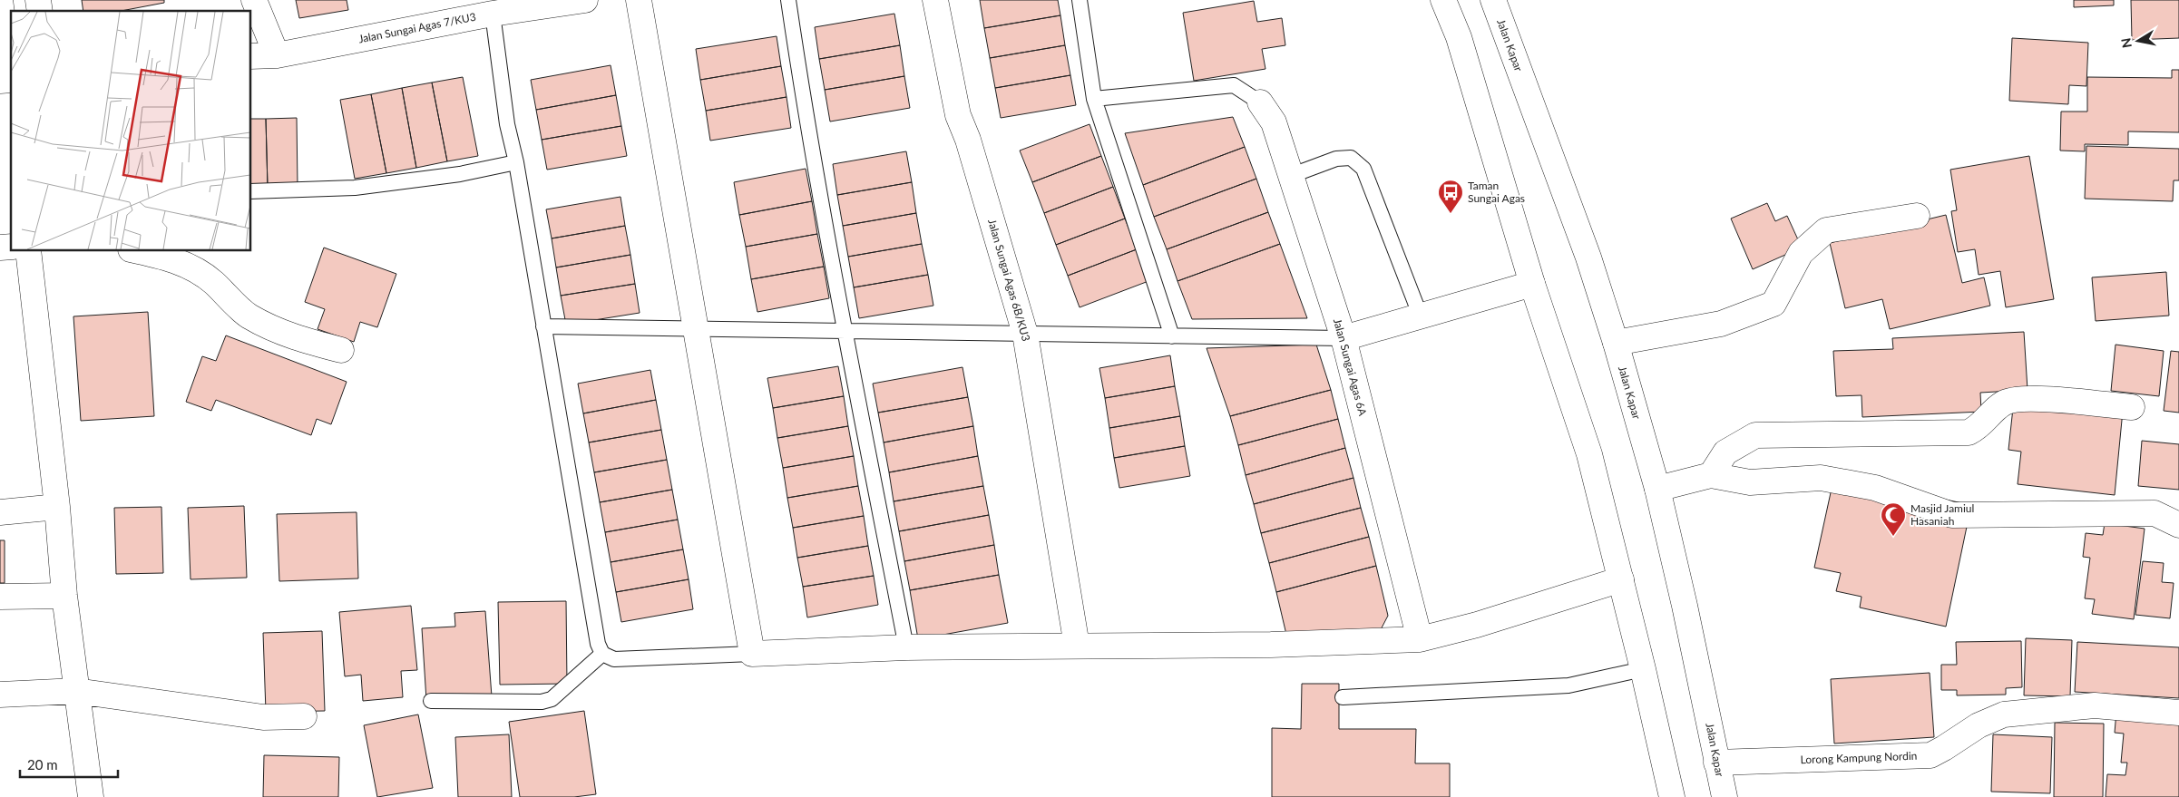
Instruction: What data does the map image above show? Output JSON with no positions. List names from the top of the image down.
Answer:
{
  "streets": {
    "main road": [
      "Jalan Sungai Agas 7/KU3",
      "Jalan Kapar",
      "Jalan Sungai Agas 6B/KU3",
      "Jalan Sungai Agas 6A",
      "Lorong Kampung Nordin"
    ]
  },
  "crossings": [
    ["Jalan Kapar", "Lorong Kampung Nordin"]
  ],
  "places": {
    "bus stop": ["Taman Sungai Agas"],
    "mosque": ["Masjid Jamiul Hasaniah"]
  },
  "scale_bar": "20 m",
  "north": "left"
}
